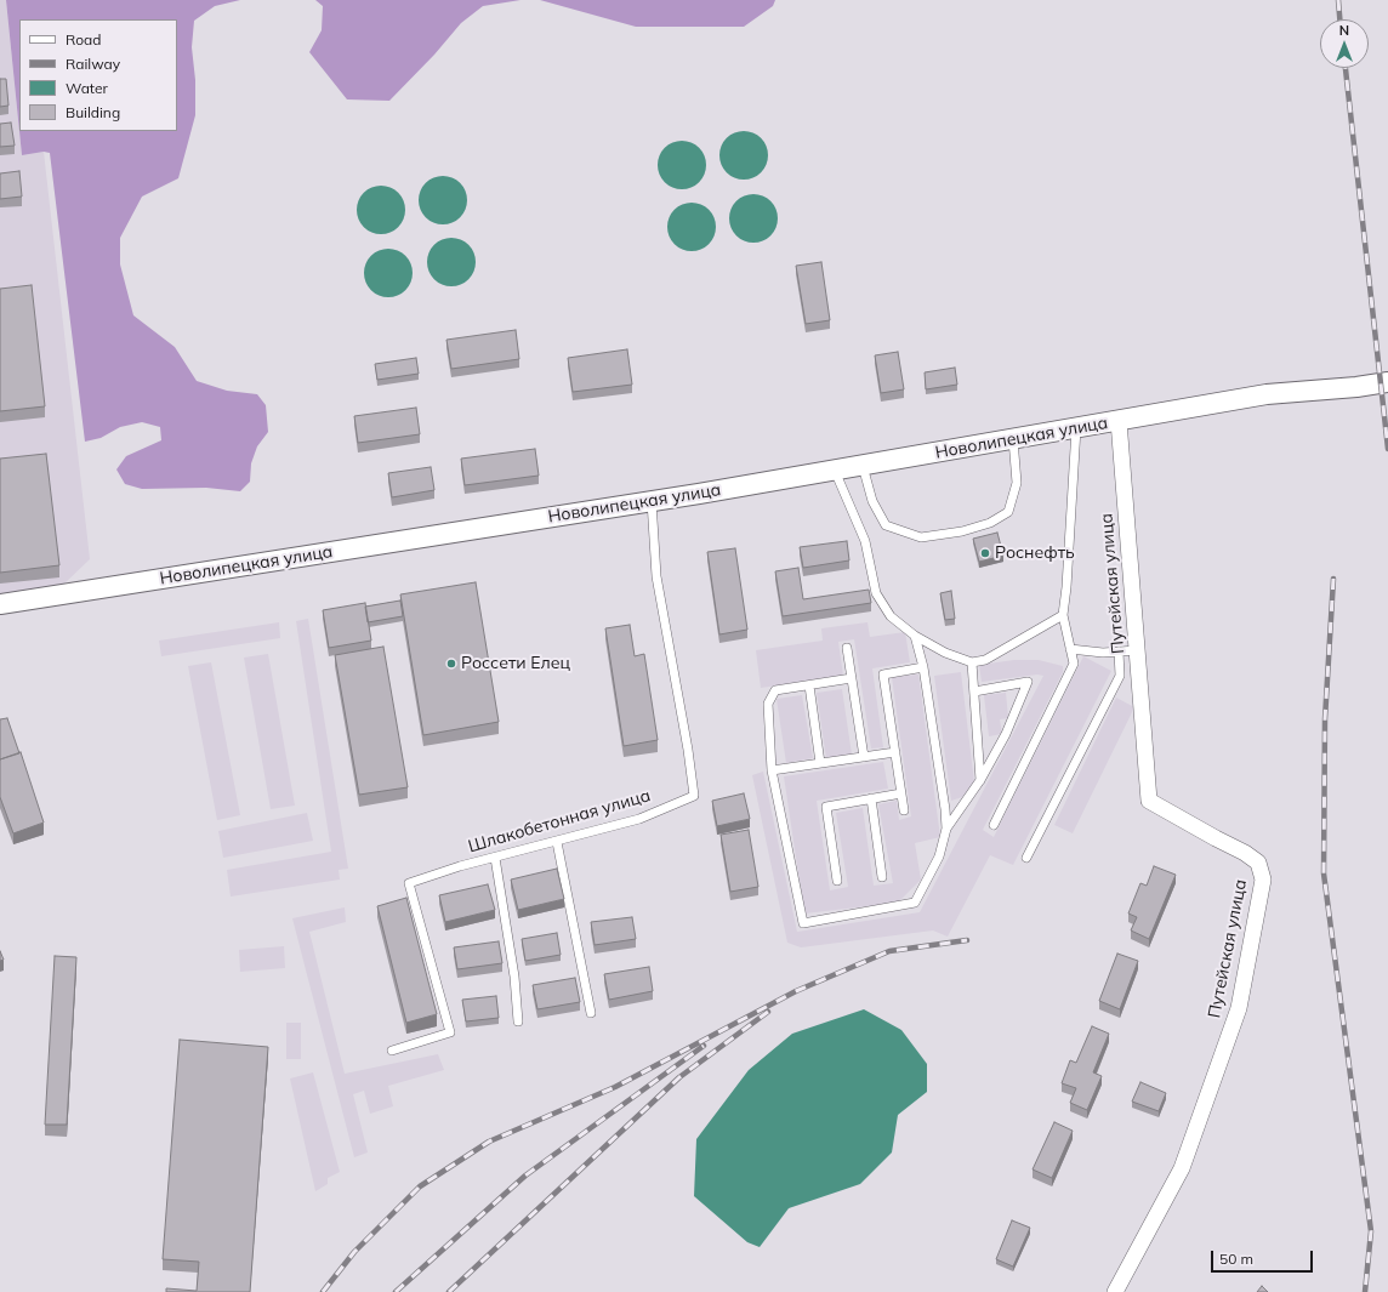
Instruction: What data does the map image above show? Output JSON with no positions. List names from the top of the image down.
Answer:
{
  "streets": {
    "street": ["Новолипецкая улица", "Путейская улица"],
    "lane": ["Шлакобетонная улица"]
  },
  "crossings": [
    ["Новолипецкая улица", "Путейская улица"],
    ["Новолипецкая улица", "Шлакобетонная улица"]
  ],
  "places": ["Роснефть", "Россети Елец"],
  "legend": [
    "Road",
    "Railway",
    "Water",
    "Building"
  ],
  "scale_bar": "50 m",
  "north": "top"
}
